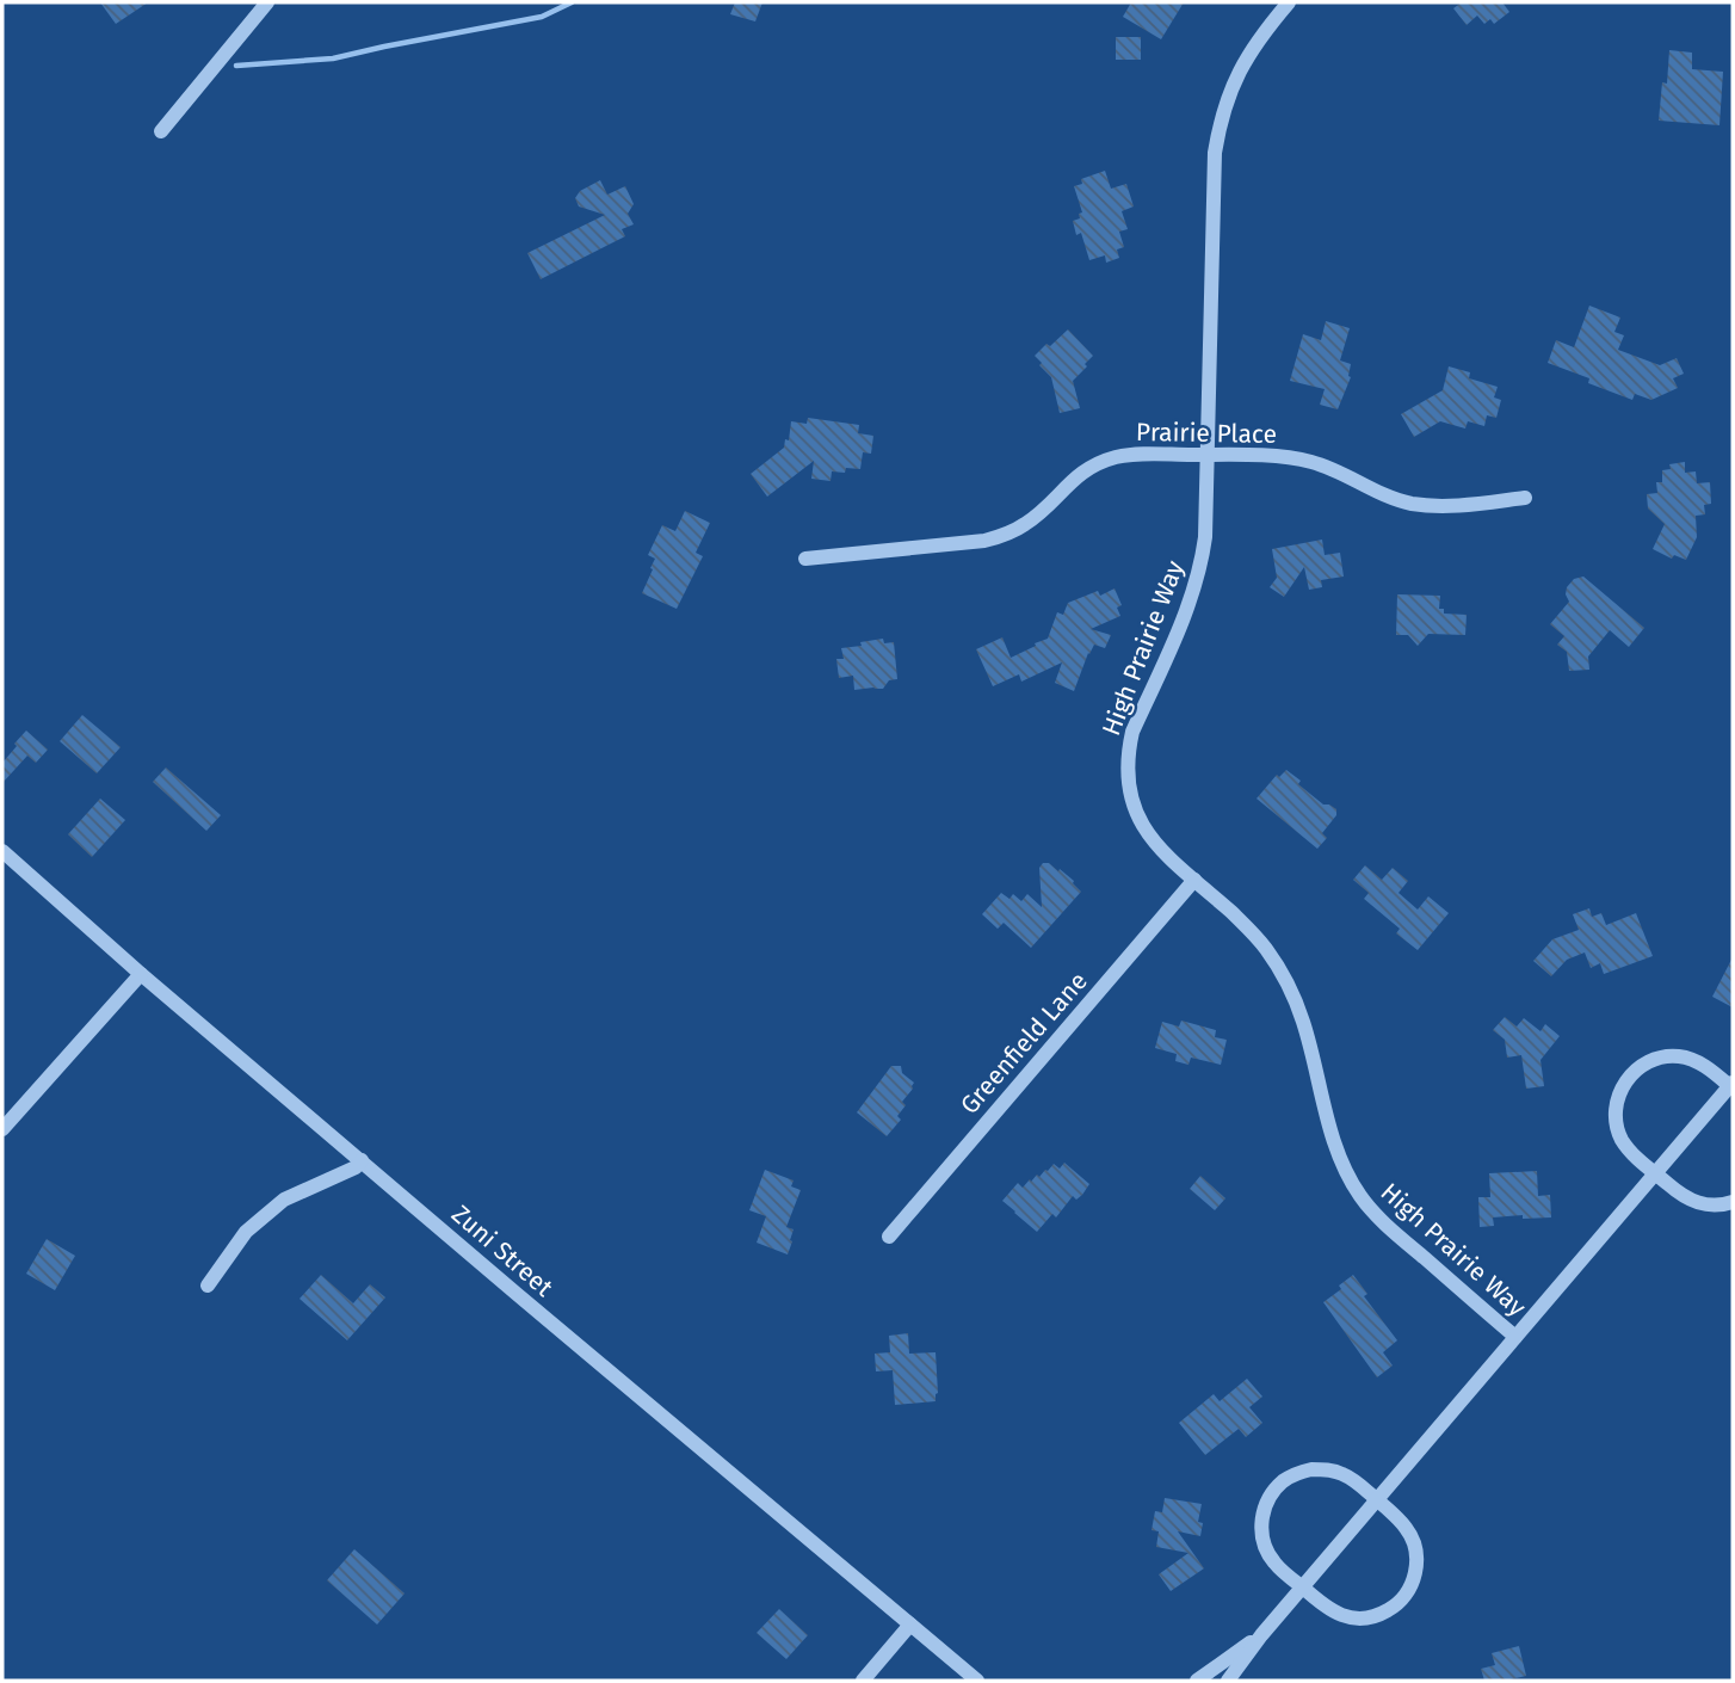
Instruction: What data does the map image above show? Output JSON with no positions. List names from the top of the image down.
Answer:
{
  "streets": {
    "street": [
      "Prairie Place",
      "High Prairie Way",
      "Greenfield Lane",
      "Zuni Street"
    ]
  },
  "crossings": [
    ["Prairie Place", "High Prairie Way"],
    ["High Prairie Way", "Greenfield Lane"]
  ]
}
